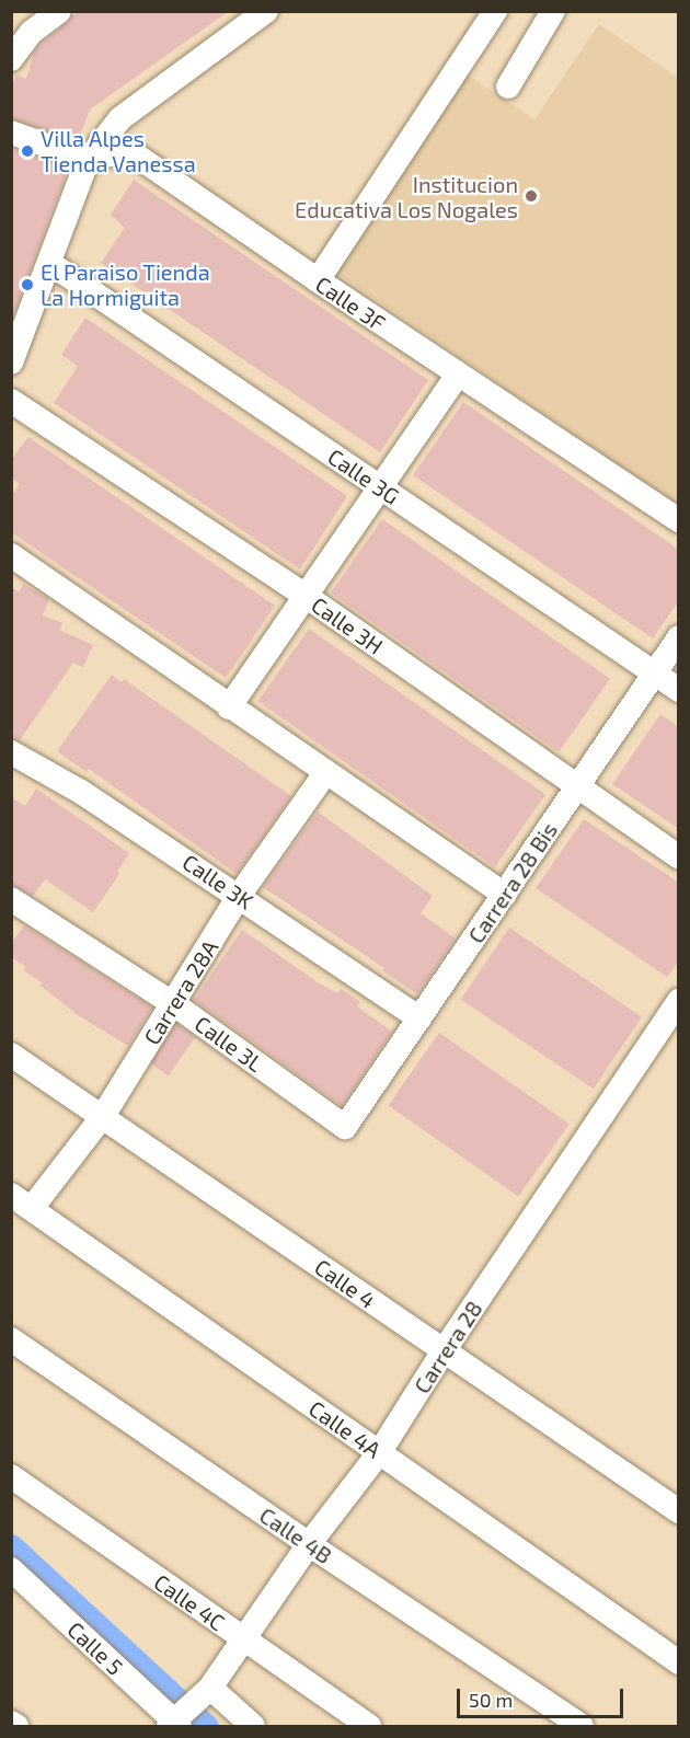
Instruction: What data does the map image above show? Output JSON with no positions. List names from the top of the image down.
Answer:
{
  "streets": {
    "street": [
      "Calle 3F",
      "Calle 3G",
      "Calle 3H",
      "Calle 3K",
      "Carrera 28 Bis",
      "Carrera 28A",
      "Calle 3L",
      "Calle 4",
      "Carrera 28",
      "Calle 4A",
      "Calle 4B",
      "Calle 4C",
      "Calle 5"
    ]
  },
  "crossings": [
    ["Calle 3G", "Carrera 28 Bis"],
    ["Calle 3H", "Carrera 28 Bis"],
    ["Calle 3K", "Carrera 28 Bis"],
    ["Calle 3K", "Carrera 28A"],
    ["Carrera 28 Bis", "Calle 3L"],
    ["Carrera 28A", "Calle 3L"],
    ["Carrera 28A", "Calle 4"],
    ["Carrera 28A", "Calle 4A"],
    ["Calle 4", "Carrera 28"],
    ["Carrera 28", "Calle 4A"],
    ["Carrera 28", "Calle 4B"],
    ["Carrera 28", "Calle 4C"],
    ["Carrera 28", "Calle 5"]
  ],
  "places": ["Villa Alpes Tienda Vanessa", "Institucion Educativa Los Nogales", "El Paraiso Tienda La Hormiguita"],
  "scale_bar": "50 m"
}
